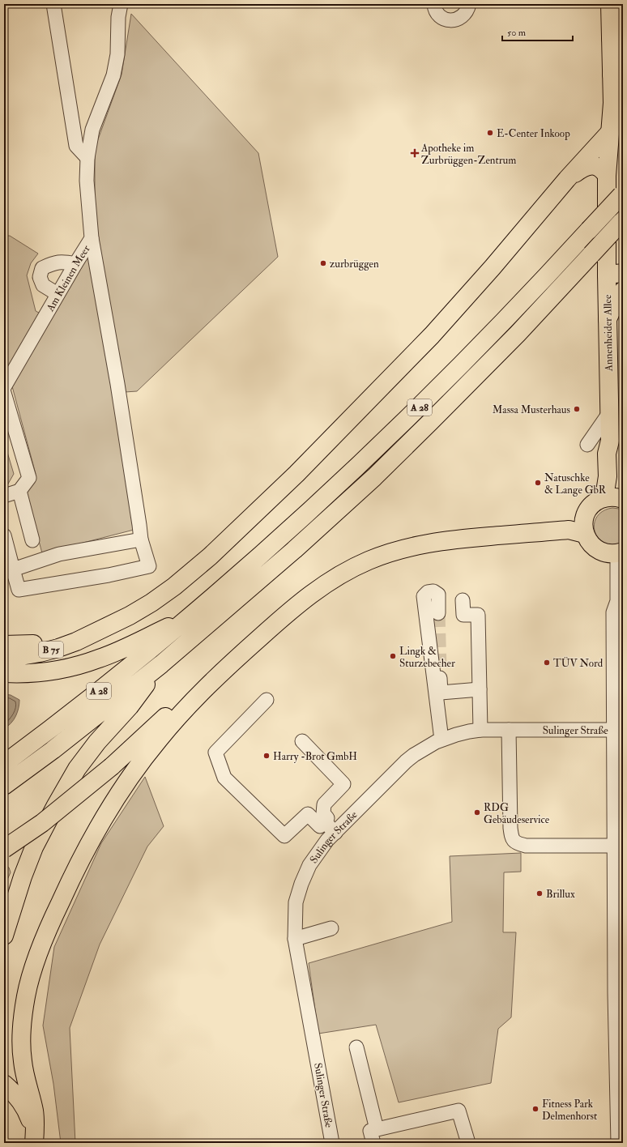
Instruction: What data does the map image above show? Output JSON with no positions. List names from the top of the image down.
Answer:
{
  "streets": {
    "main road": ["Annenheider Allee", "A 28", "B 75"],
    "street": ["Am Kleinen Meer", "Sulinger Straße"]
  },
  "crossings": [
    ["Annenheider Allee", "A 28"]
  ],
  "places": {
    "other": [
      "E-Center Inkoop",
      "zurbrüggen",
      "Massa Musterhaus",
      "Natuschke & Lange GbR",
      "Lingk & Sturzebecher",
      "TÜV Nord",
      "Harry -Brot GmbH",
      "RDG Gebäudeservice",
      "Brillux",
      "Fitness Park Delmenhorst"
    ],
    "health": ["Apotheke im Zurbrüggen-Zentrum"]
  },
  "scale_bar": "50 m"
}
